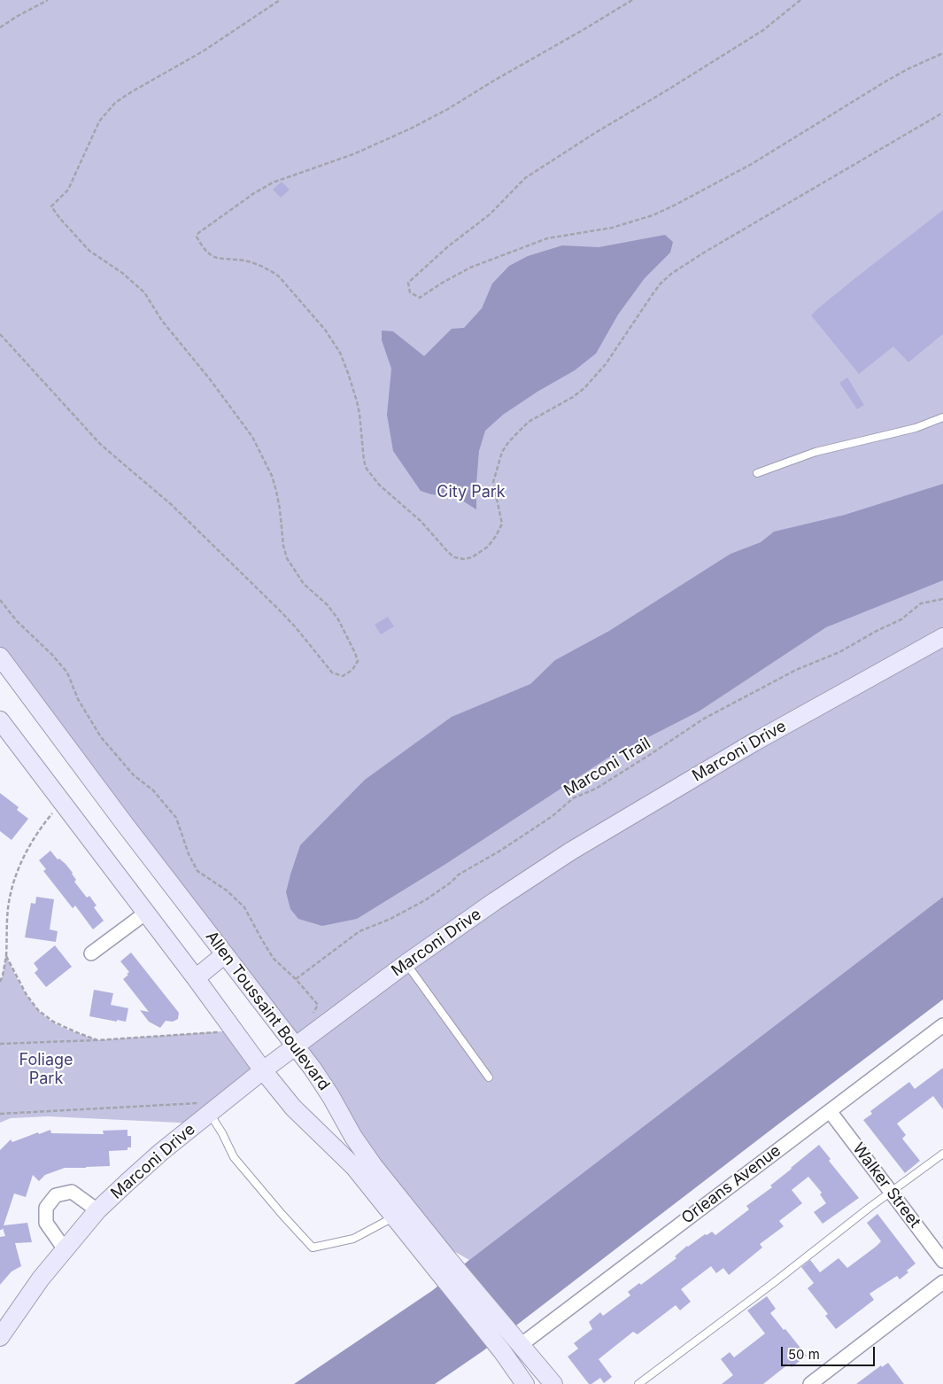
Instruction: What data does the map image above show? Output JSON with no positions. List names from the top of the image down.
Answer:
{
  "streets": {
    "main road": ["Marconi Drive", "Allen Toussaint Boulevard"],
    "street": ["Orleans Avenue", "Walker Street"],
    "path": ["Marconi Trail"]
  },
  "crossings": [
    ["Marconi Drive", "Allen Toussaint Boulevard"],
    ["Allen Toussaint Boulevard", "Orleans Avenue"],
    ["Orleans Avenue", "Walker Street"]
  ],
  "parks": ["City Park", "Foliage Park"],
  "scale_bar": "50 m"
}
